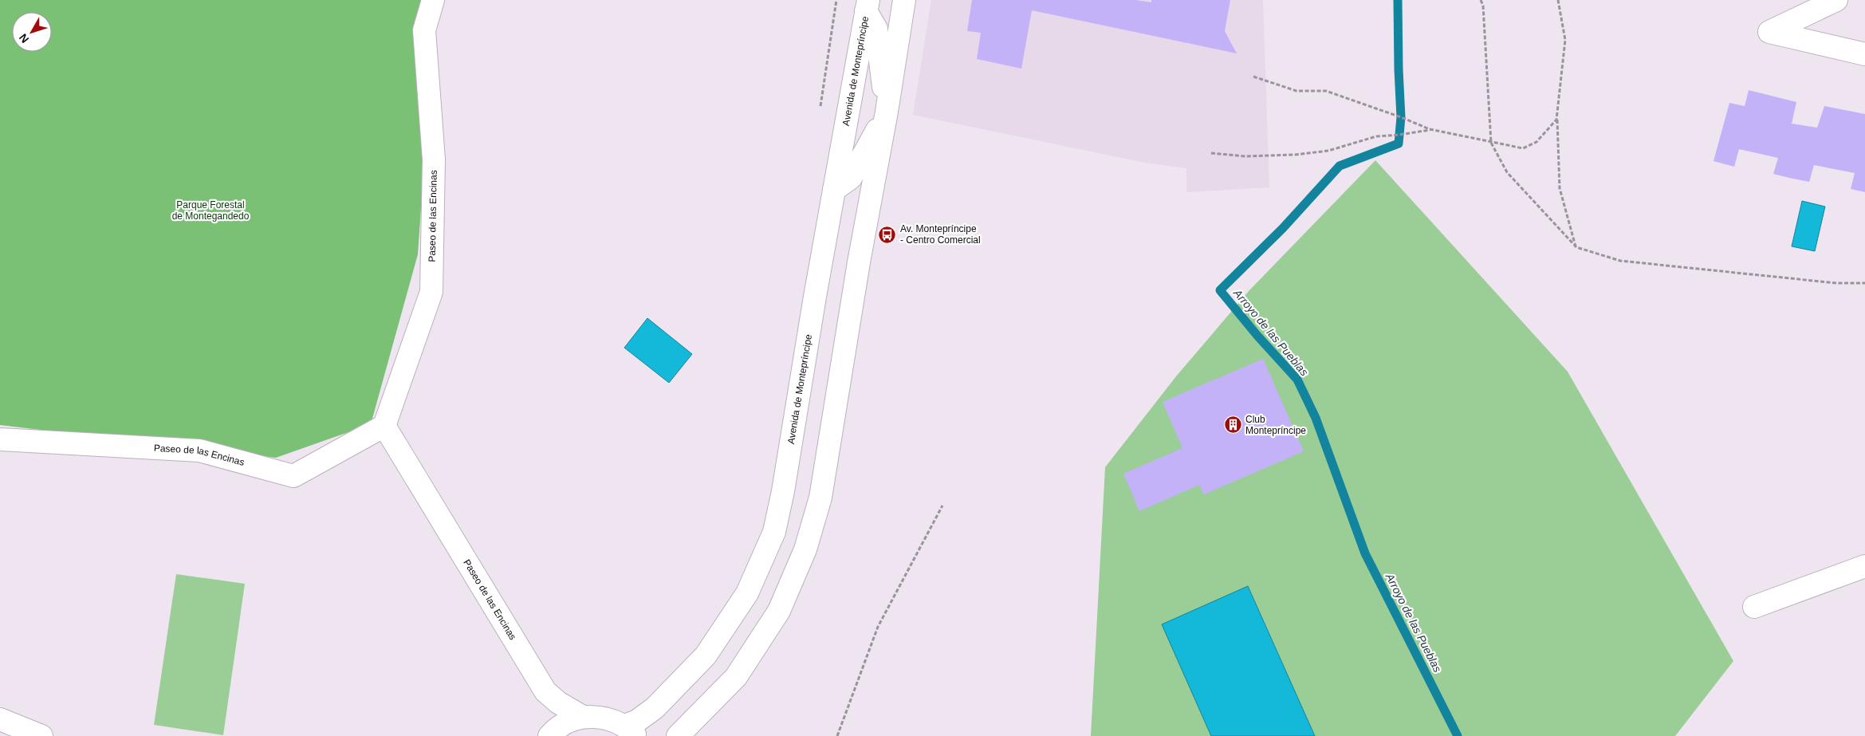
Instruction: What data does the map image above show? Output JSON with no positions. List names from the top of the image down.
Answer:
{
  "streets": {
    "street": ["Avenida de Montepríncipe", "Paseo de las Encinas"]
  },
  "crossings": [
    ["Avenida de Montepríncipe", "Paseo de las Encinas"]
  ],
  "water": ["Arroyo de las Pueblas"],
  "parks": ["Parque Forestal de Montegandedo"],
  "places": {
    "bus stop": ["Av. Montepríncipe - Centro Comercial"],
    "building": ["Club Montepríncipe"]
  },
  "north": "bottom left"
}
